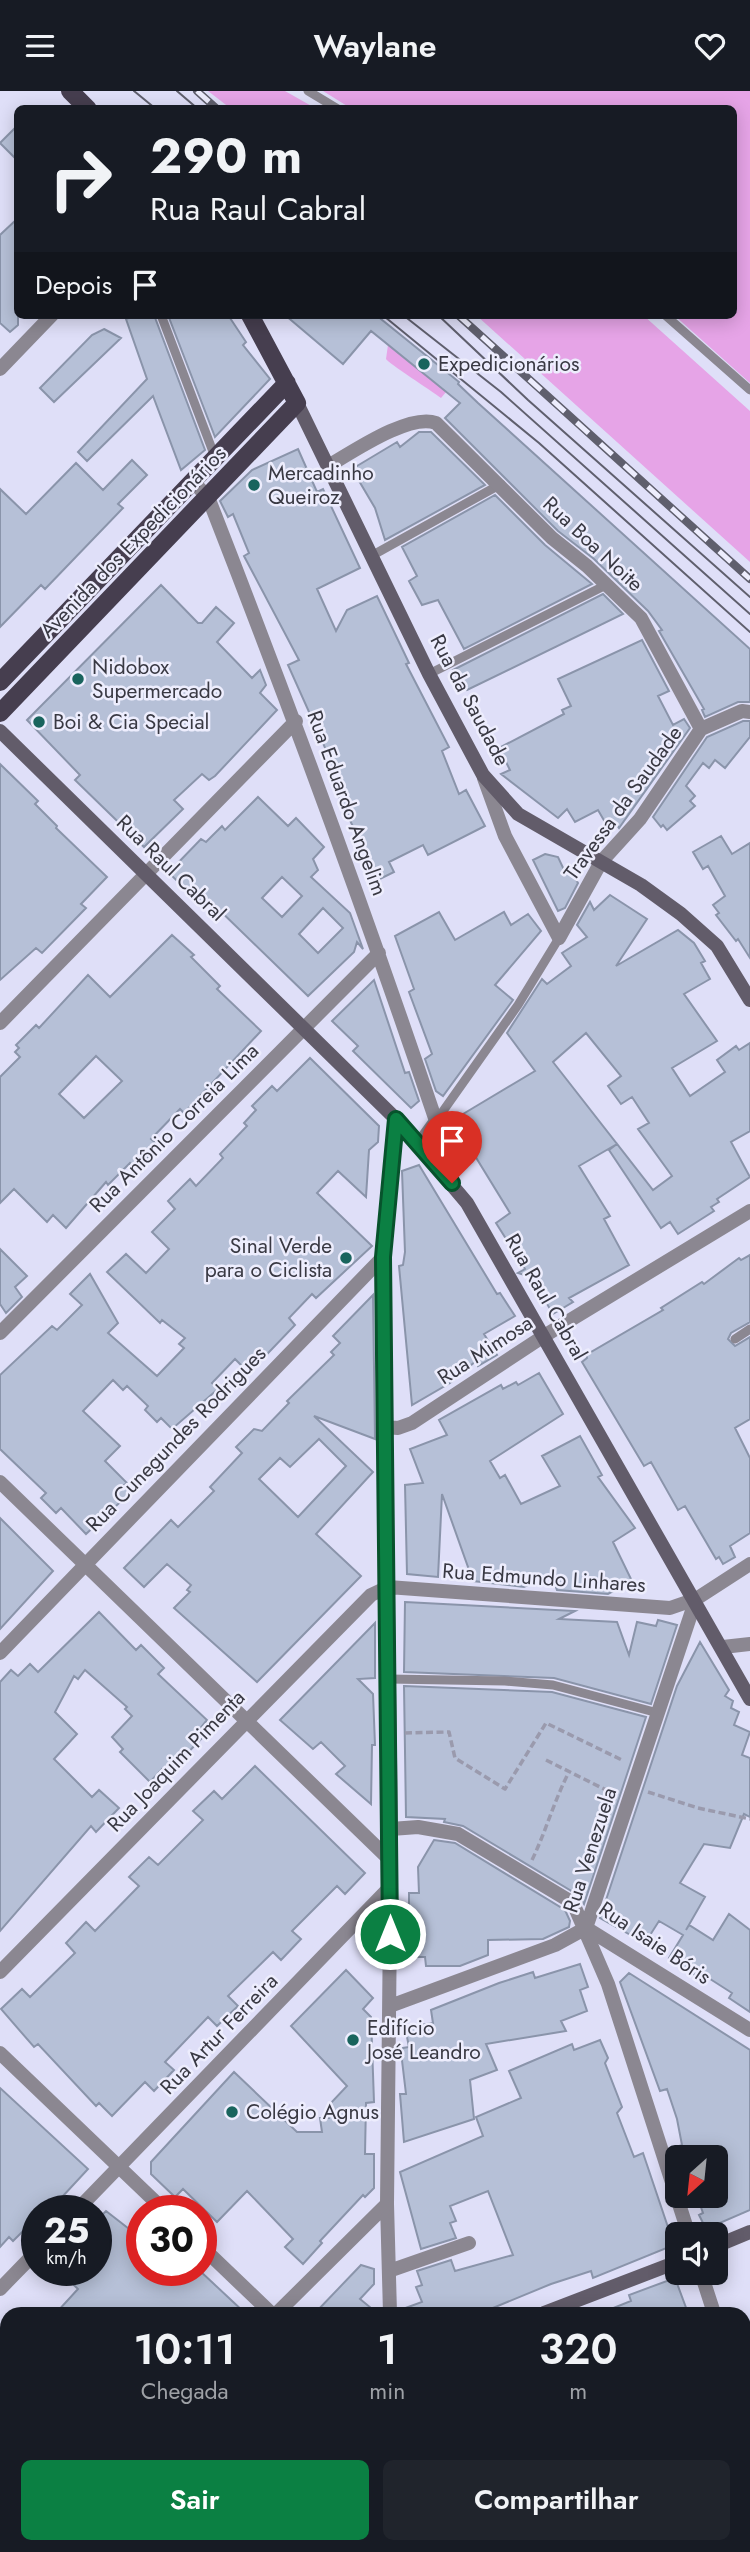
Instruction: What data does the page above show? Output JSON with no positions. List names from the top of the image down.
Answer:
{
  "streets": {
    "main road": ["Avenida dos Expedicionários", "Rua da Saudade", "Rua Raul Cabral"],
    "street": [
      "Rua Boa Noite",
      "Rua Eduardo Angelim",
      "Travessa da Saudade",
      "Rua Antônio Correia Lima",
      "Rua Mimosa",
      "Rua Cunegundes Rodrigues",
      "Rua Edmundo Linhares",
      "Rua Joaquim Pimenta",
      "Rua Venezuela",
      "Rua Isaie Bóris",
      "Rua Artur Ferreira"
    ]
  },
  "crossings": [
    ["Avenida dos Expedicionários", "Rua da Saudade"],
    ["Avenida dos Expedicionários", "Rua Eduardo Angelim"],
    ["Rua Boa Noite", "Rua da Saudade"],
    ["Rua Boa Noite", "Travessa da Saudade"],
    ["Rua da Saudade", "Travessa da Saudade"],
    ["Rua Eduardo Angelim", "Travessa da Saudade"],
    ["Rua Eduardo Angelim", "Rua Antônio Correia Lima"],
    ["Rua Raul Cabral", "Rua Antônio Correia Lima"],
    ["Rua Raul Cabral", "Rua Mimosa"],
    ["Rua Raul Cabral", "Rua Edmundo Linhares"],
    ["Rua Raul Cabral", "Rua Venezuela"],
    ["Rua Edmundo Linhares", "Rua Joaquim Pimenta"],
    ["Rua Edmundo Linhares", "Rua Venezuela"],
    ["Rua Venezuela", "Rua Isaie Bóris"]
  ],
  "places": [
    "Expedicionários",
    "Mercadinho Queiroz",
    "Nidobox Supermercado",
    "Boi & Cia Special",
    "Sinal Verde para o Ciclista",
    "Edifício José Leandro",
    "Colégio Agnus"
  ],
  "north": "bottom left",
  "page": {
    "header": "Waylane",
    "turn": ["290 m", "Rua Raul Cabral"],
    "then": "Depois",
    "speed": "25 km/h",
    "limit": "30",
    "eta": [
      "10:11",
      "Chegada",
      "1",
      "min",
      "320",
      "m"
    ],
    "buttons": ["Sair", "Compartilhar"]
  }
}
